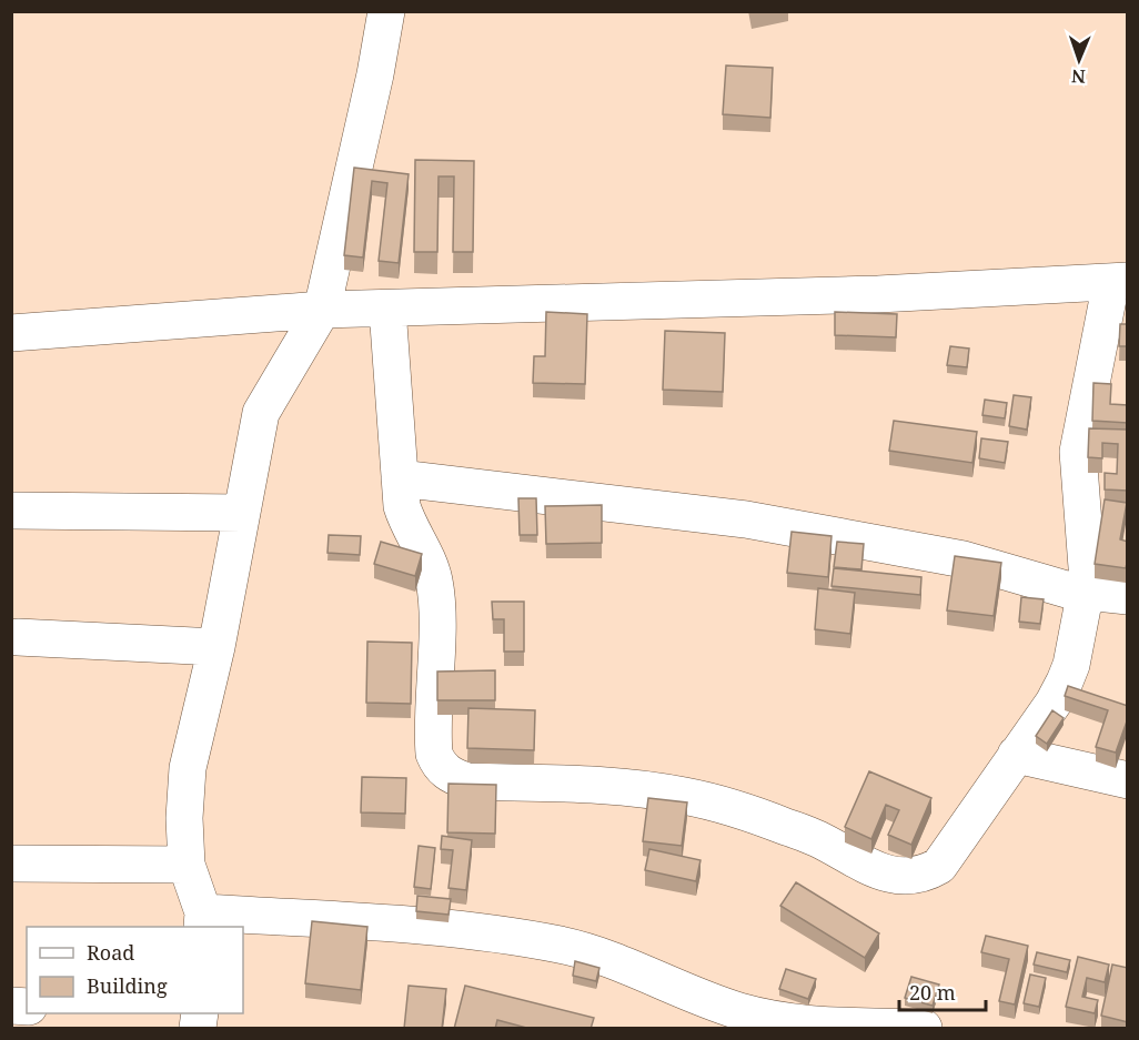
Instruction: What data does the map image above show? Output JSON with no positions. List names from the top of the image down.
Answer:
{
  "legend": ["Road", "Building"],
  "scale_bar": "20 m",
  "north": "bottom"
}
